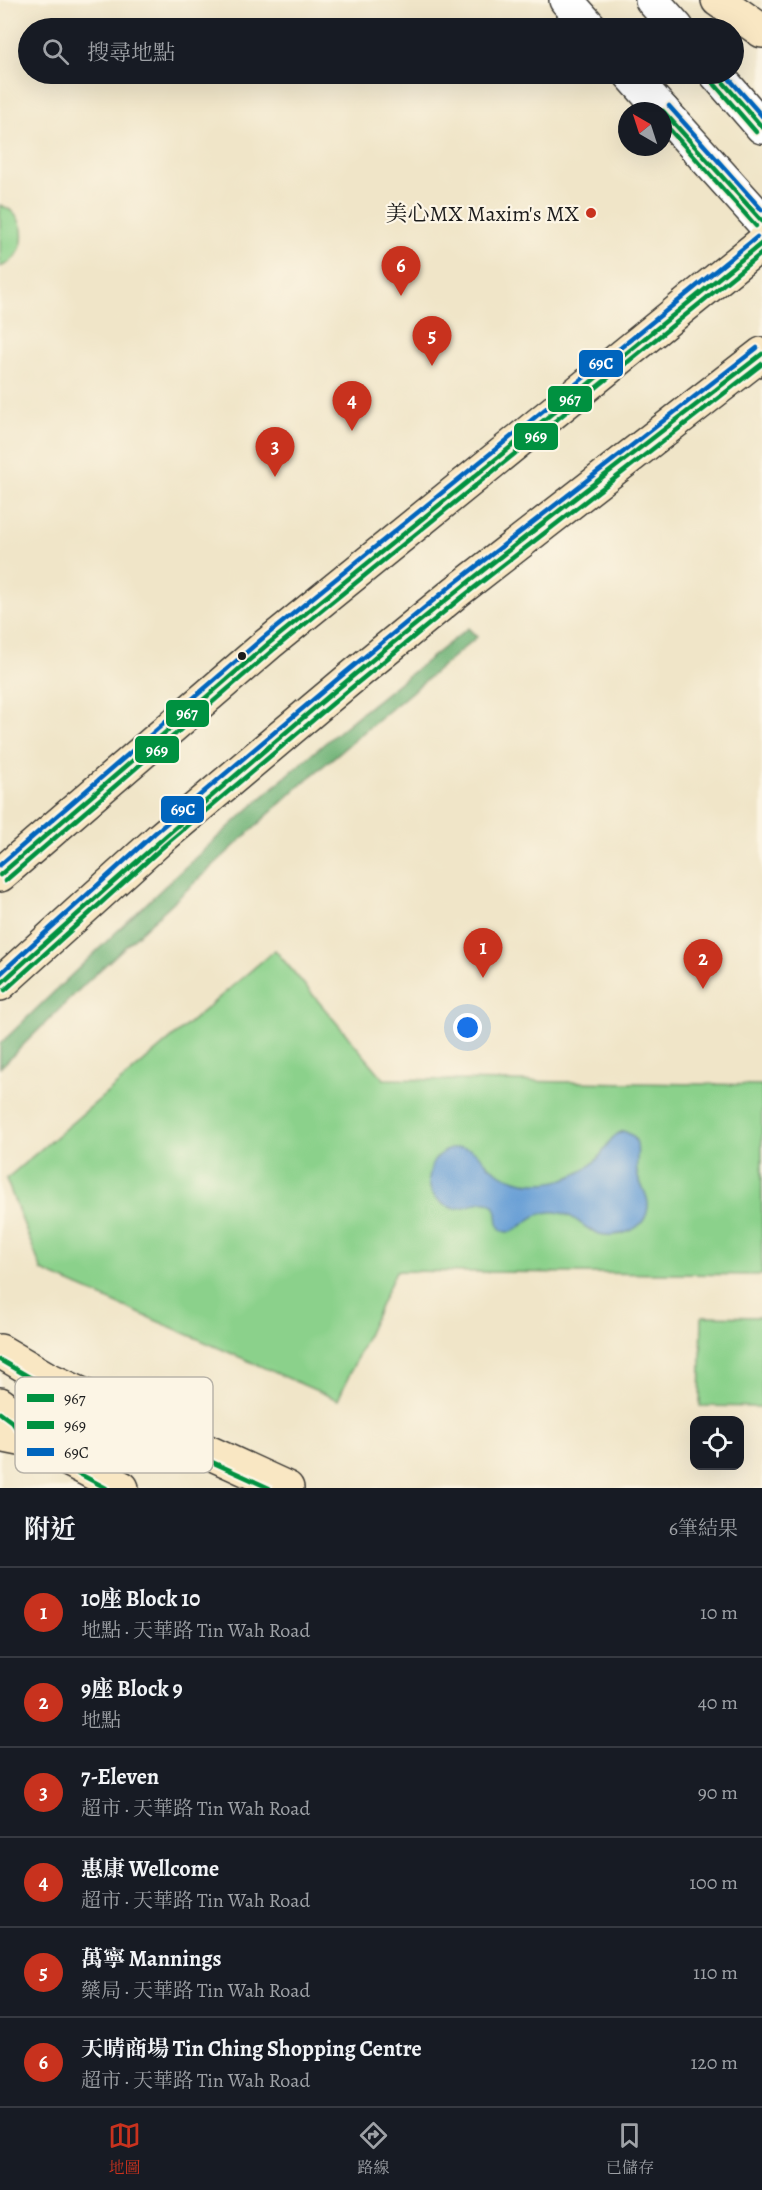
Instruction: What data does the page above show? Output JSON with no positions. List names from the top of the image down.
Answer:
{
  "places": ["美心MX Maxim's MX"],
  "lines": ["transit line 967", "transit line 969", "transit line 69C"],
  "legend": ["967", "969", "69C"],
  "north": "top left",
  "page": {
    "search": "搜尋地點",
    "pins": [
      "6",
      "5",
      "4",
      "3",
      "1",
      "2"
    ],
    "heading": ["附近", "6筆結果"],
    "list": [
      {
        "mark": "1",
        "name": "10座 Block 10",
        "note": "地點 · 天華路 Tin Wah Road",
        "value": "10 m"
      },
      {
        "mark": "2",
        "name": "9座 Block 9",
        "note": "地點",
        "value": "40 m"
      },
      {
        "mark": "3",
        "name": "7-Eleven",
        "note": "超市 · 天華路 Tin Wah Road",
        "value": "90 m"
      },
      {
        "mark": "4",
        "name": "惠康 Wellcome",
        "note": "超市 · 天華路 Tin Wah Road",
        "value": "100 m"
      },
      {
        "mark": "5",
        "name": "萬寧 Mannings",
        "note": "藥局 · 天華路 Tin Wah Road",
        "value": "110 m"
      },
      {
        "mark": "6",
        "name": "天晴商場 Tin Ching Shopping Centre",
        "note": "超市 · 天華路 Tin Wah Road",
        "value": "120 m"
      }
    ],
    "nav": ["地圖", "路線", "已儲存"]
  }
}
